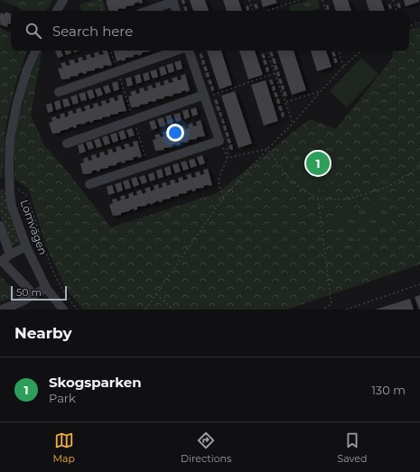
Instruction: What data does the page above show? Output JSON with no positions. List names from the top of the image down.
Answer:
{
  "streets": {
    "street": ["Lomvägen"]
  },
  "scale_bar": "50 m",
  "page": {
    "search": "Search here",
    "pins": "1",
    "scale": "50 m",
    "heading": "Nearby",
    "list": [
      {
        "mark": "1",
        "name": "Skogsparken",
        "note": "Park",
        "value": "130 m"
      }
    ],
    "nav": ["Map", "Directions", "Saved"]
  }
}
